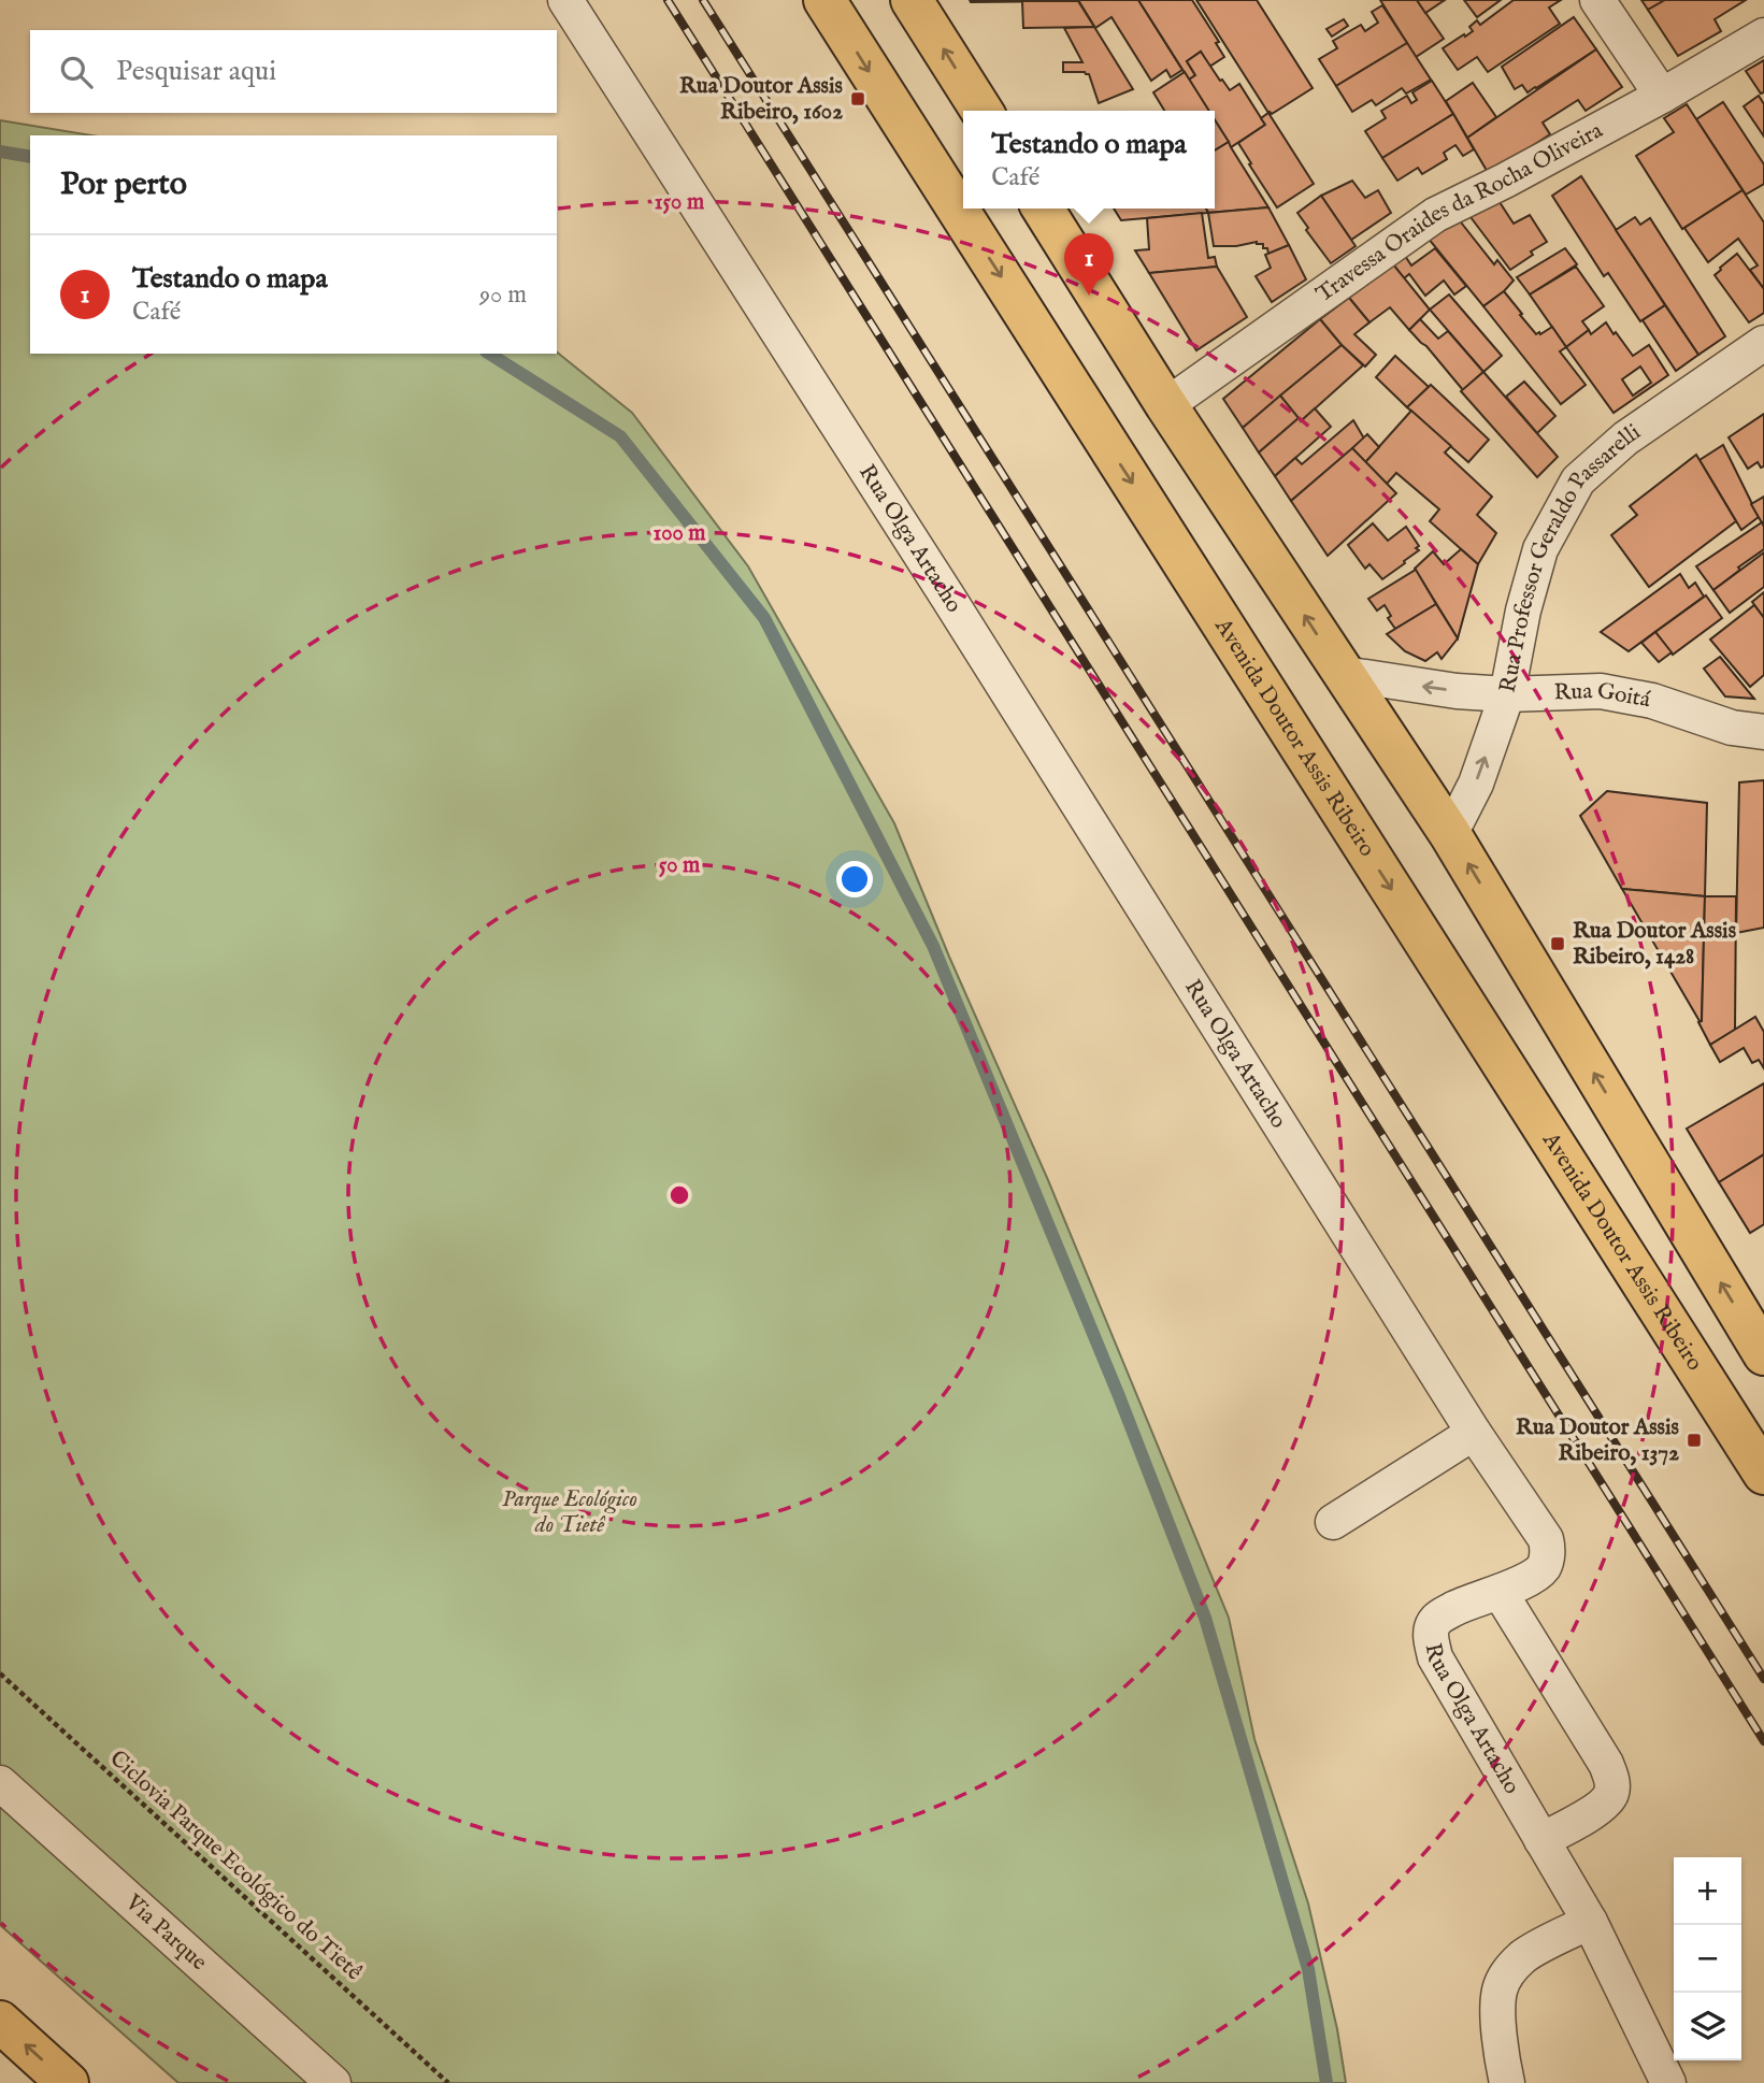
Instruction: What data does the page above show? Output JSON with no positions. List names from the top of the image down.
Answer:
{
  "streets": {
    "main road": ["Avenida Doutor Assis Ribeiro"],
    "street": [
      "Travessa Oraides da Rocha Oliveira",
      "Rua Olga Artacho",
      "Rua Professor Geraldo Passarelli",
      "Rua Goitá",
      "Via Parque"
    ],
    "path": ["Ciclovia Parque Ecológico do Tietê"]
  },
  "crossings": [
    ["Rua Professor Geraldo Passarelli", "Rua Goitá"]
  ],
  "one_way": ["Rua Goitá"],
  "parks": ["Parque Ecológico do Tietê"],
  "places": {
    "transit": ["Rua Doutor Assis Ribeiro, 1602", "Rua Doutor Assis Ribeiro, 1428", "Rua Doutor Assis Ribeiro, 1372"]
  },
  "page": {
    "search": "Pesquisar aqui",
    "popup": ["Testando o mapa", "Café"],
    "heading": "Por perto",
    "pins": "1",
    "list": [
      {
        "mark": "1",
        "name": "Testando o mapa",
        "note": "Café",
        "value": "90 m"
      }
    ],
    "map_buttons": ["+", "−"]
  },
  "rings": ["150 m", "100 m", "50 m"]
}
